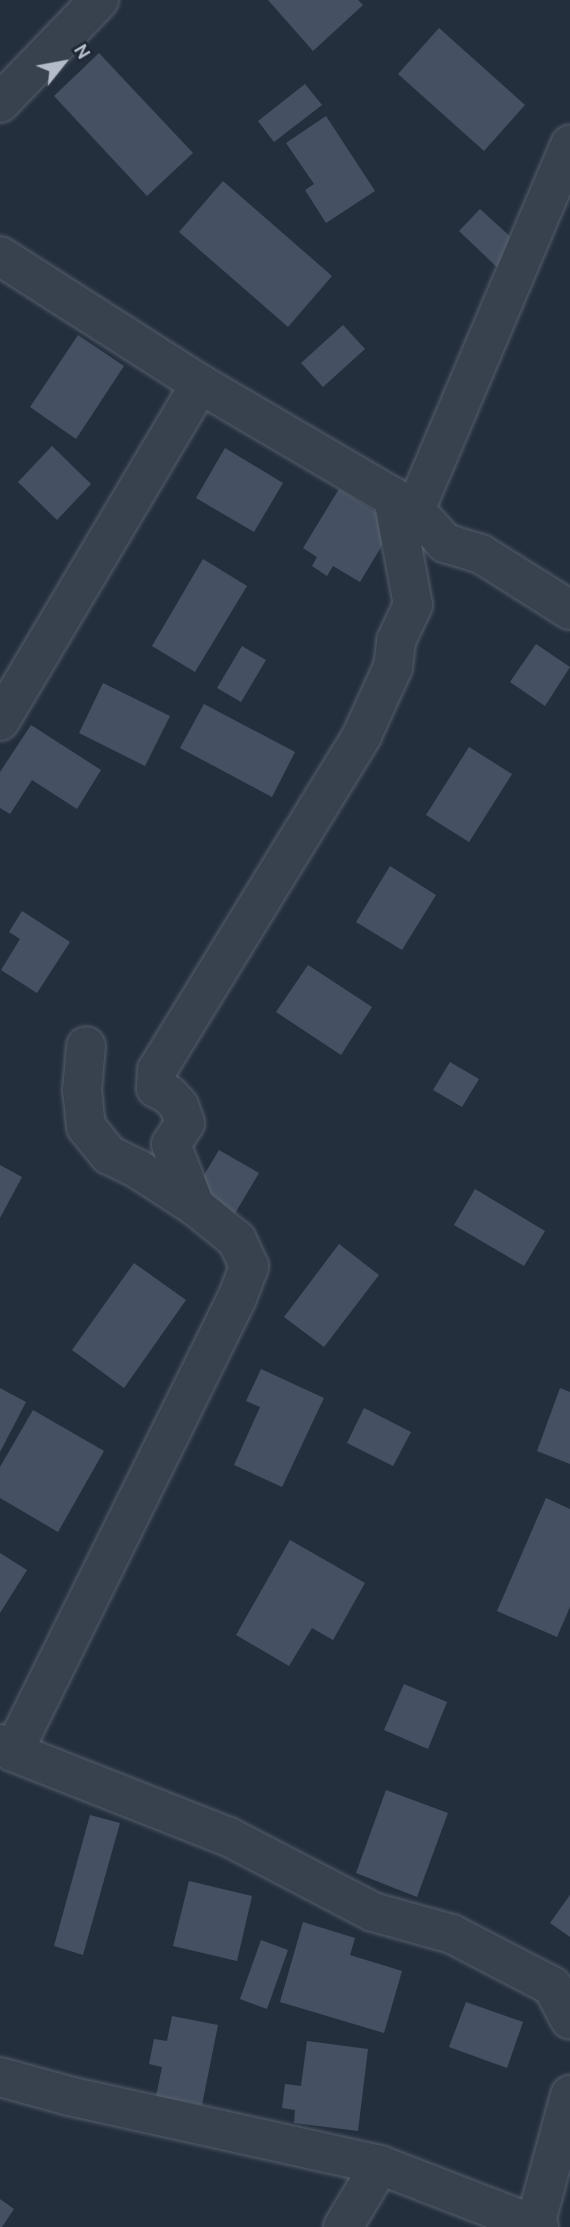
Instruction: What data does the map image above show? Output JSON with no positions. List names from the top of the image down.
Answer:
{
  "north": "top right"
}
